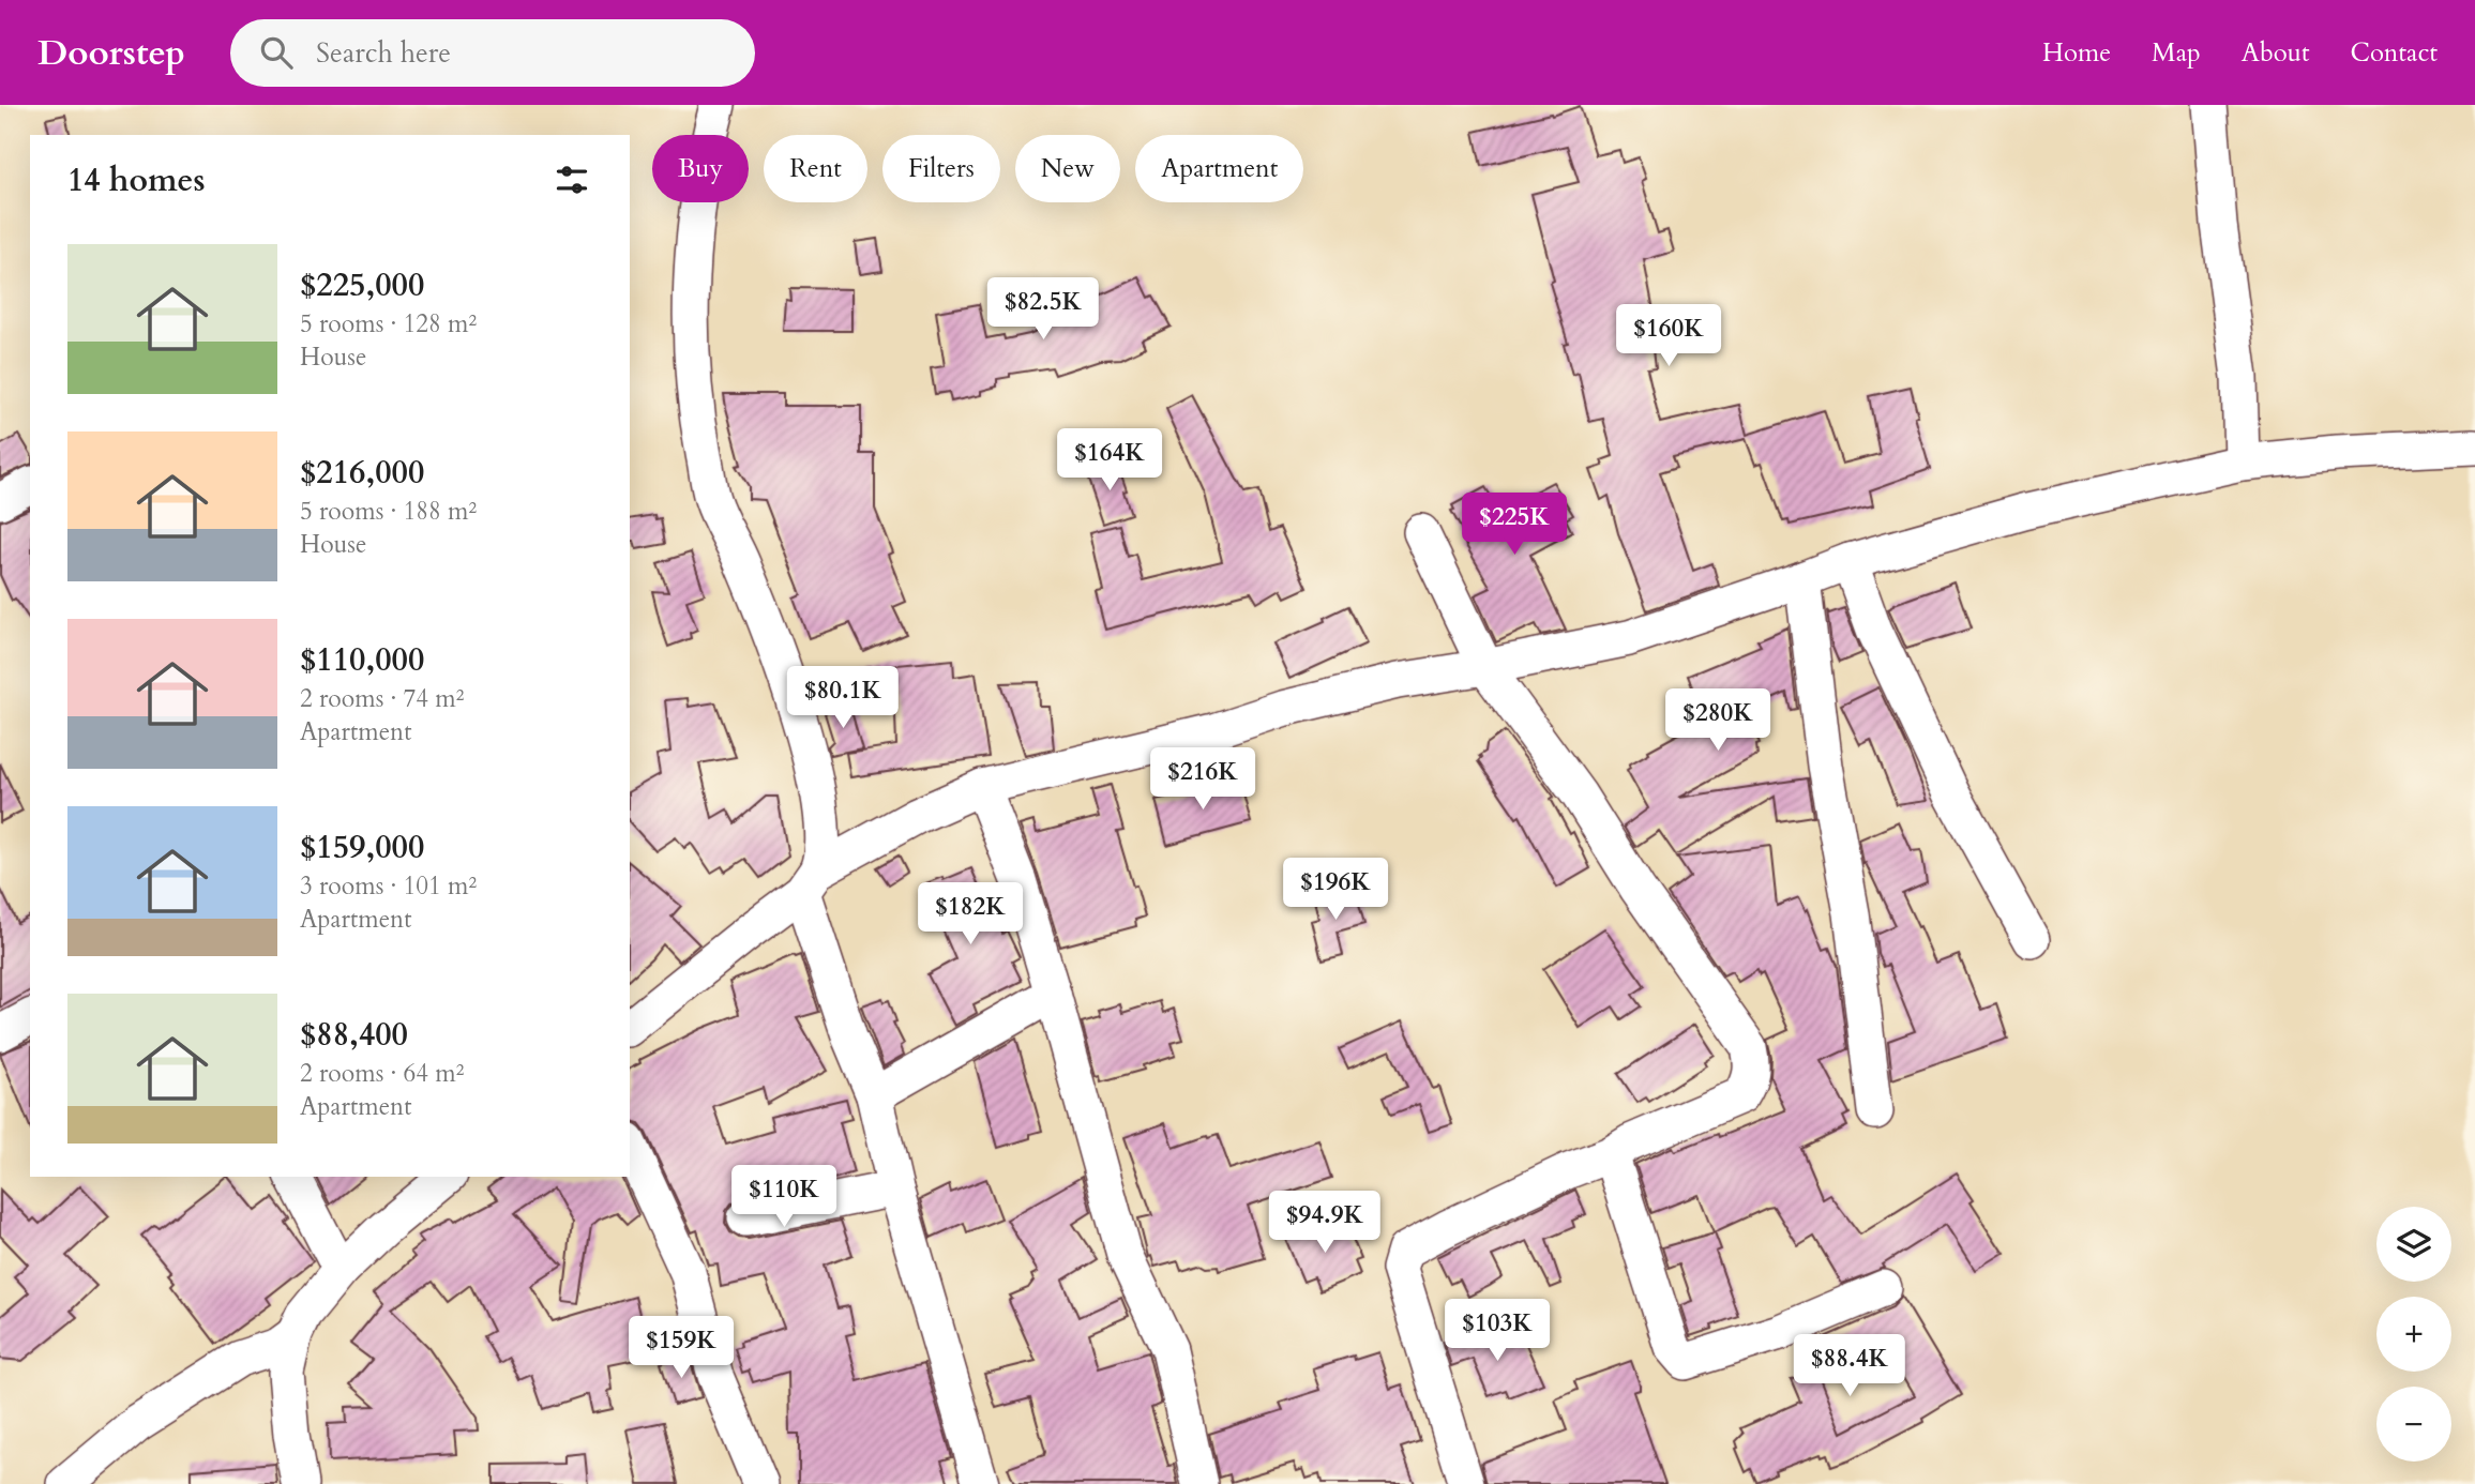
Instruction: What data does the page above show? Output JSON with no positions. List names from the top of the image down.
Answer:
{
  "page": {
    "header": "Doorstep",
    "search": "Search here",
    "nav": [
      "Home",
      "Map",
      "About",
      "Contact"
    ],
    "chip": [
      "Buy",
      "Rent",
      "Filters",
      "New",
      "Apartment"
    ],
    "heading": "14 homes",
    "list": [
      {
        "name": "$225,000",
        "note": "5 rooms · 128 m² · House"
      },
      {
        "name": "$216,000",
        "note": "5 rooms · 188 m² · House"
      },
      {
        "name": "$110,000",
        "note": "2 rooms · 74 m² · Apartment"
      },
      {
        "name": "$159,000",
        "note": "3 rooms · 101 m² · Apartment"
      },
      {
        "name": "$88,400",
        "note": "2 rooms · 64 m² · Apartment"
      }
    ],
    "price": [
      "$82.5K",
      "$160K",
      "$164K",
      "$225K",
      "$80.1K",
      "$280K",
      "$216K",
      "$196K",
      "$182K",
      "$110K",
      "$94.9K",
      "$103K",
      "$159K",
      "$88.4K"
    ],
    "map_buttons": ["+", "−"]
  }
}
